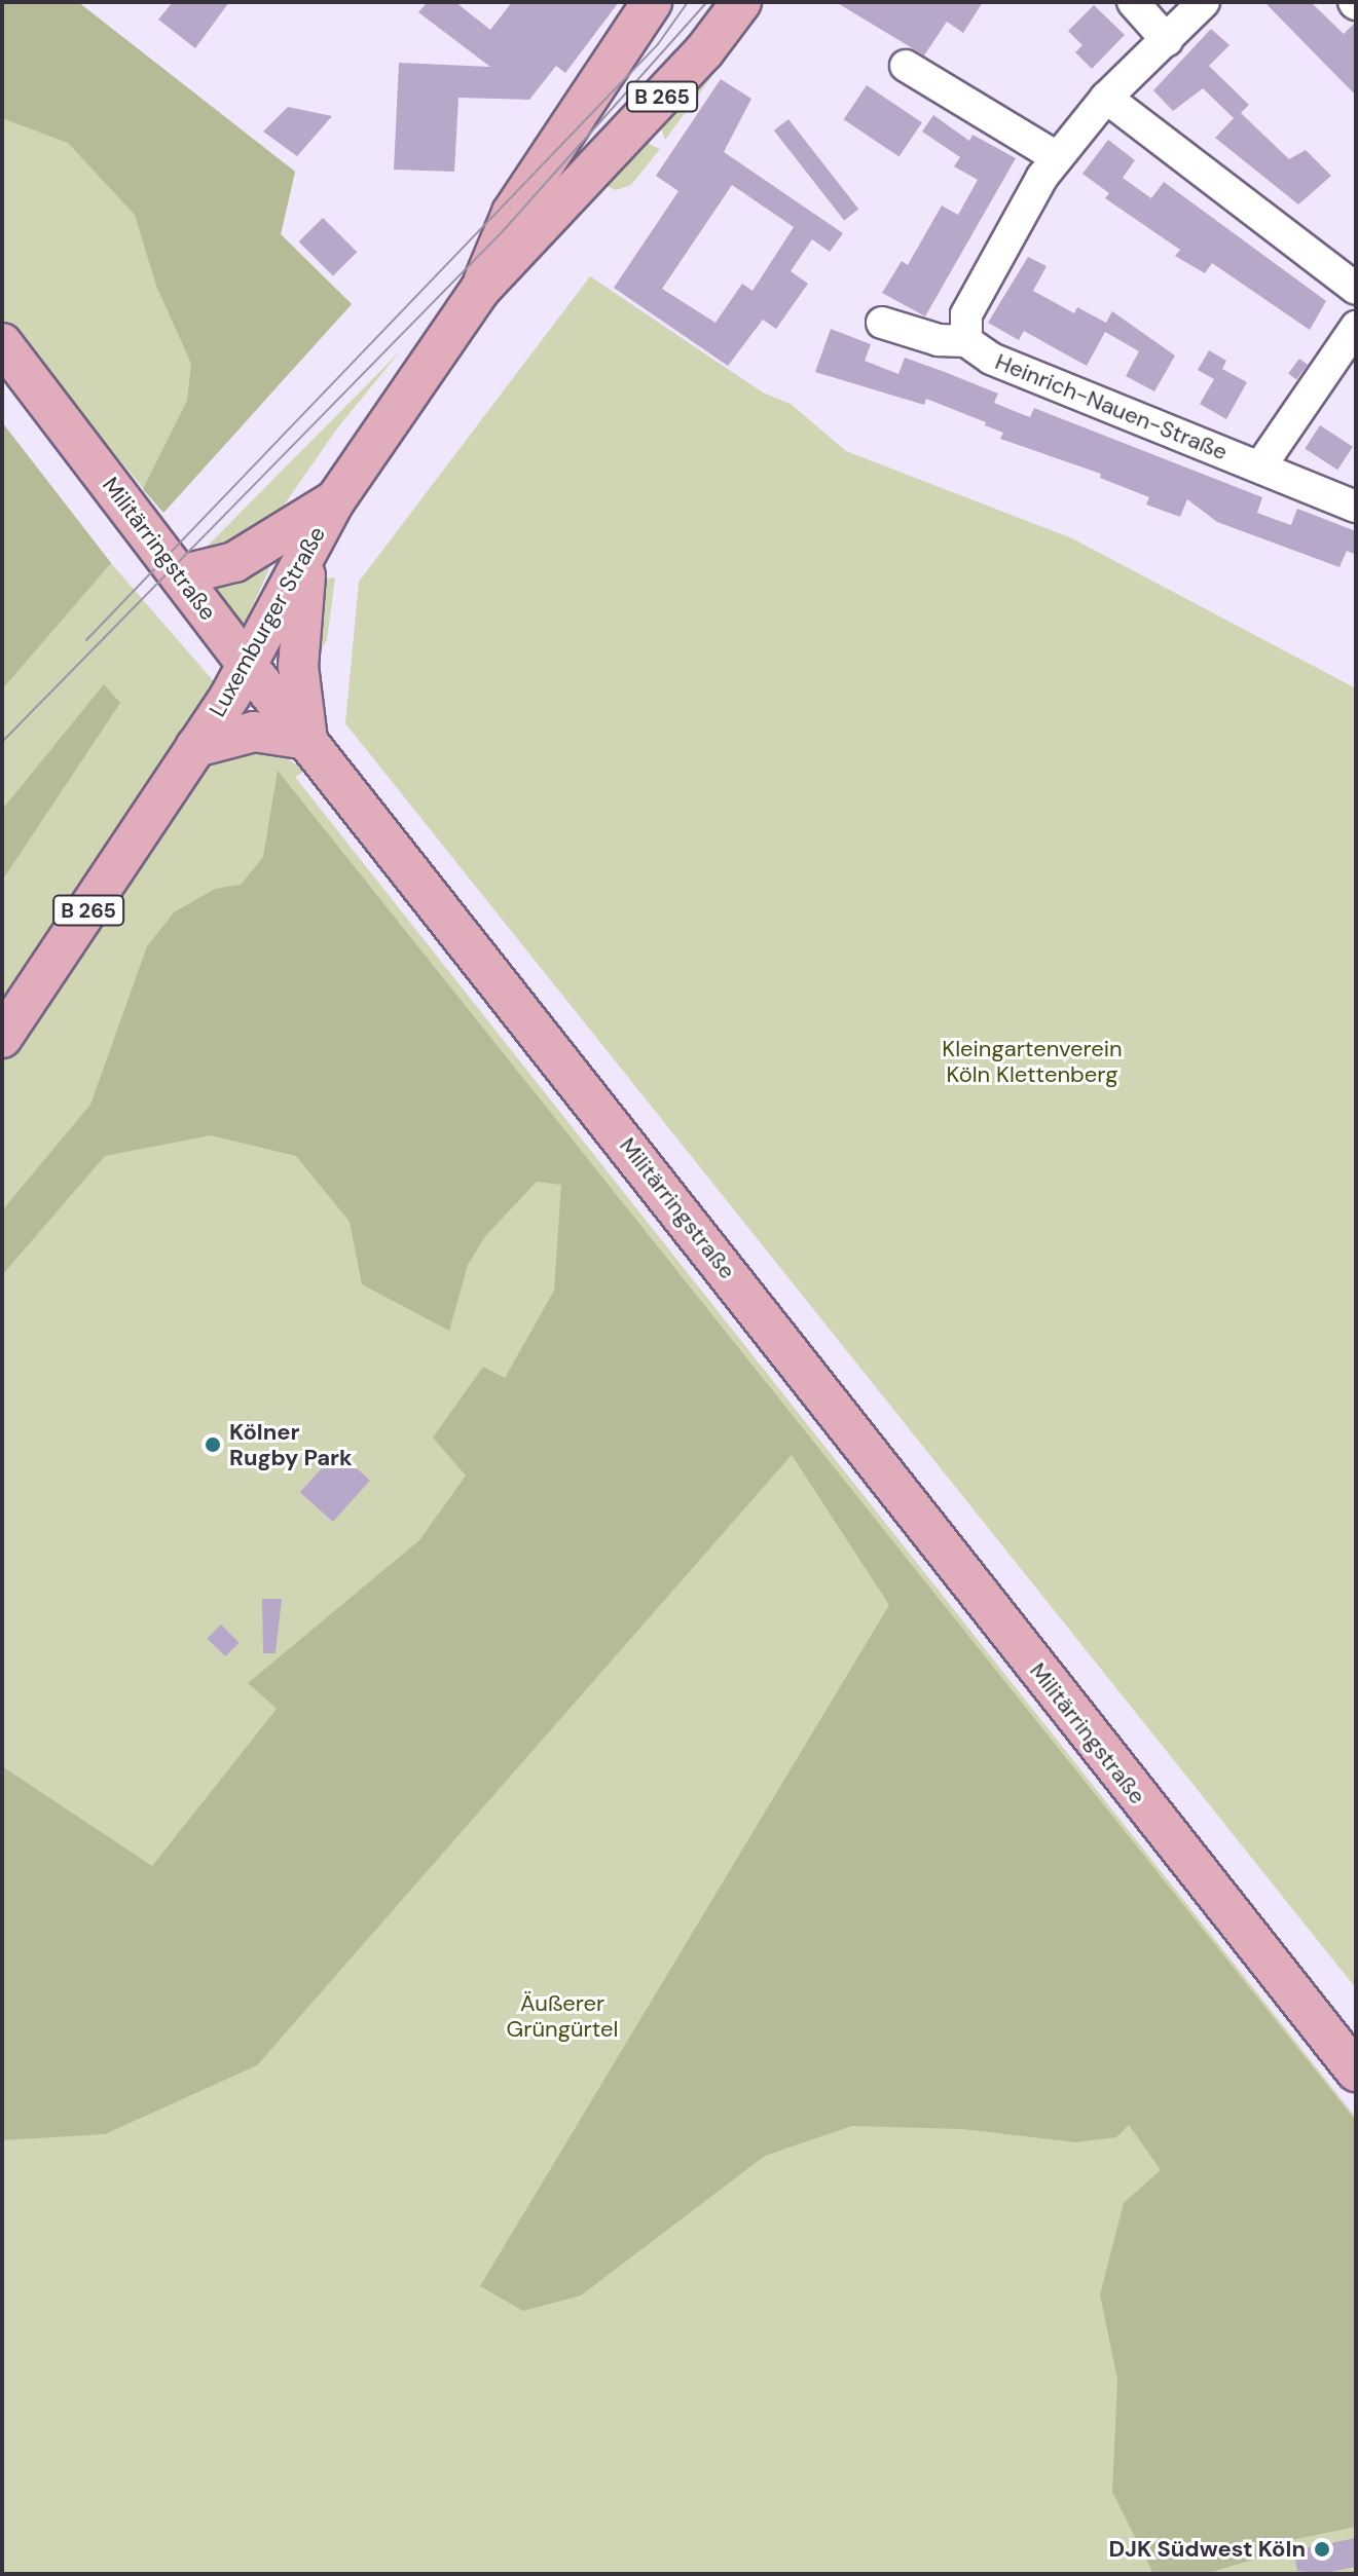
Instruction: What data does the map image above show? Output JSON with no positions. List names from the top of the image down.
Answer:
{
  "streets": {
    "main road": ["B 265", "Militärringstraße", "Luxemburger Straße"],
    "street": ["Heinrich-Nauen-Straße"]
  },
  "crossings": [
    ["Militärringstraße", "Luxemburger Straße"]
  ],
  "parks": ["Kleingartenverein Köln Klettenberg", "Äußerer Grüngürtel"],
  "places": ["Kölner Rugby Park", "DJK Südwest Köln"]
}
